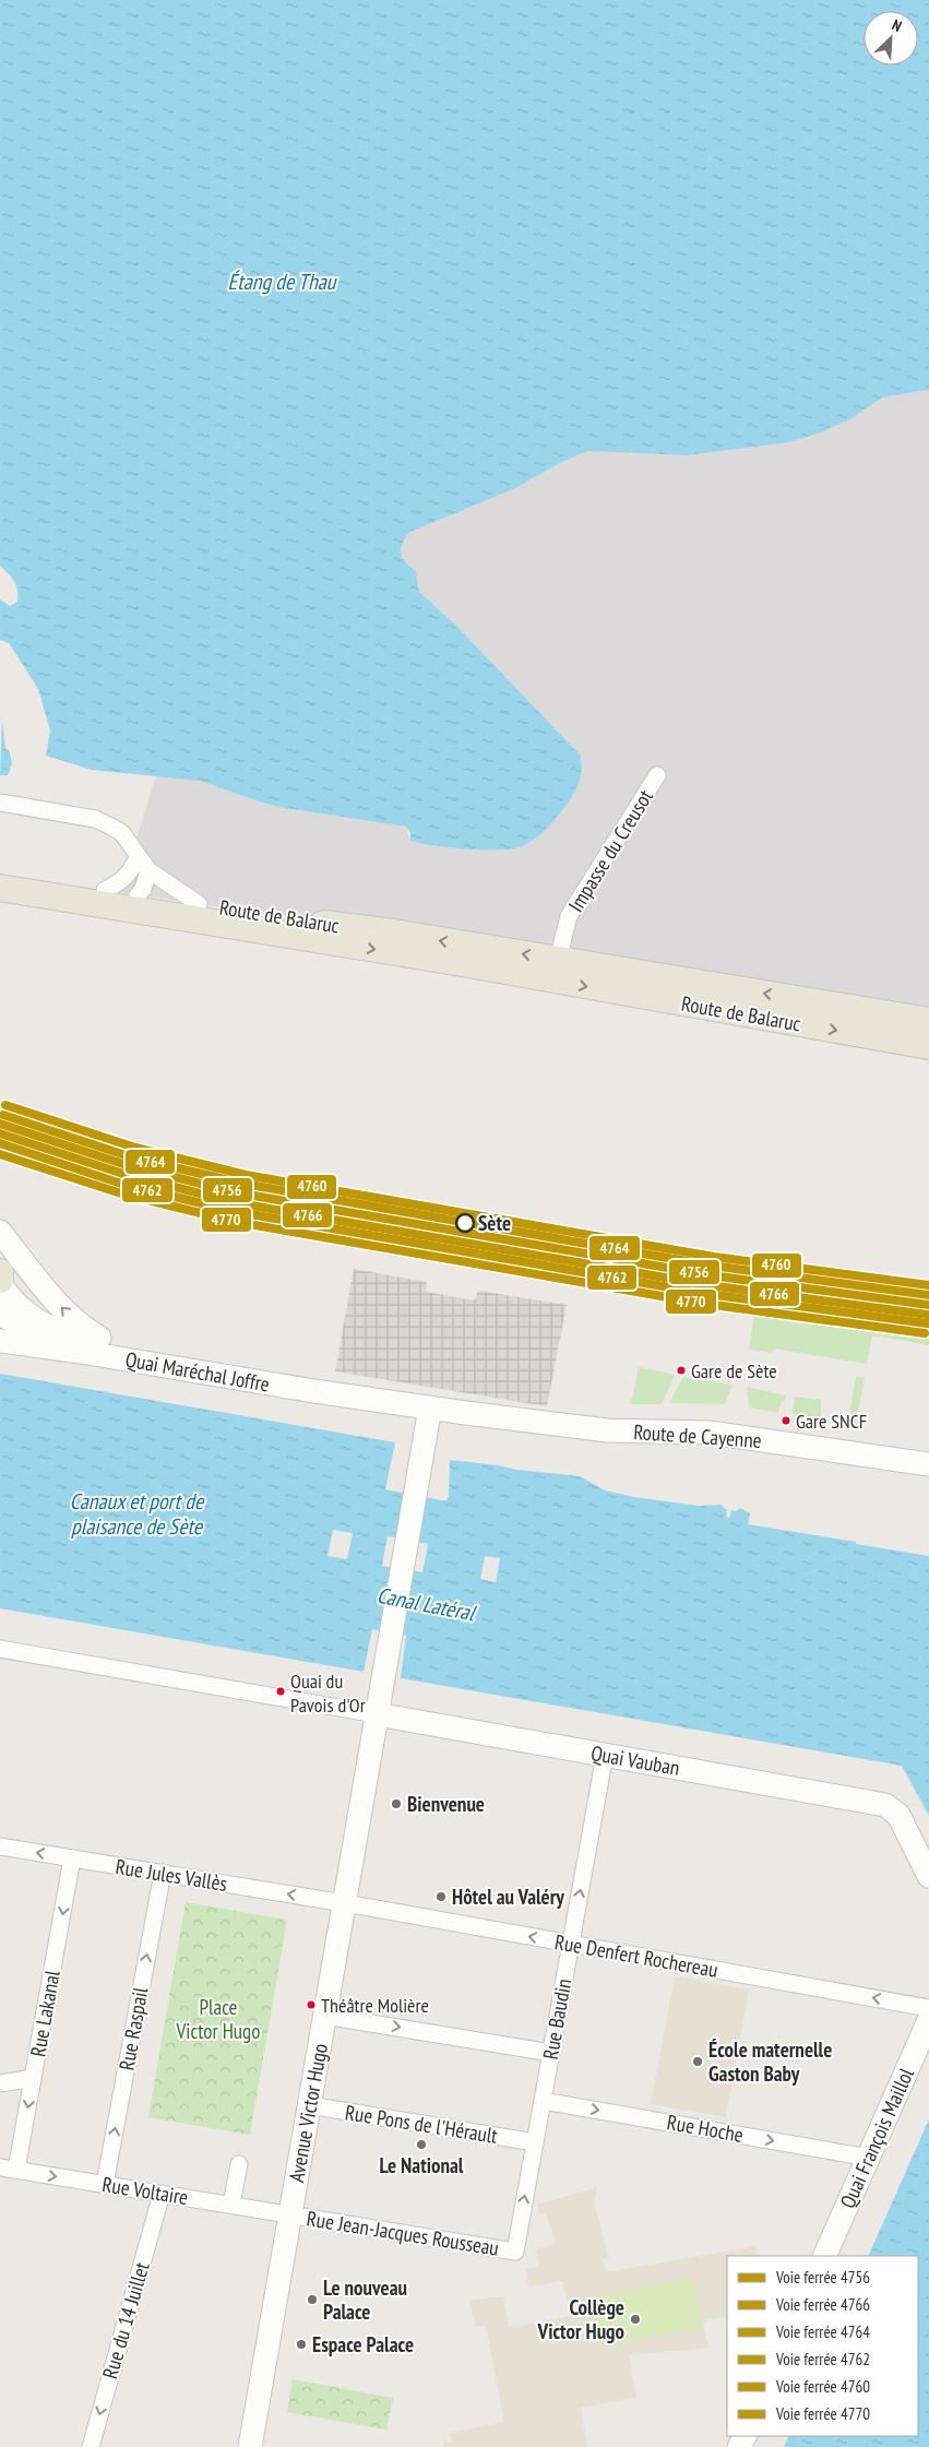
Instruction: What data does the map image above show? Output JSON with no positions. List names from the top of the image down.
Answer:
{
  "streets": {
    "main road": [
      "Route de Balaruc",
      "Quai Maréchal Joffre",
      "Route de Cayenne",
      "Quai Vauban",
      "Avenue Victor Hugo",
      "Quai François Maillol"
    ],
    "street": [
      "Impasse du Creusot",
      "Rue Jules Vallès",
      "Rue Denfert Rochereau",
      "Rue Lakanal",
      "Rue Baudin",
      "Rue Raspail",
      "Rue Pons de l'Hérault",
      "Rue Hoche",
      "Rue Voltaire",
      "Rue Jean-Jacques Rousseau",
      "Rue du 14 Juillet"
    ]
  },
  "crossings": [
    ["Impasse du Creusot", "Route de Balaruc"],
    ["Quai Maréchal Joffre", "Route de Cayenne"],
    ["Quai Maréchal Joffre", "Avenue Victor Hugo"],
    ["Route de Cayenne", "Avenue Victor Hugo"],
    ["Quai Vauban", "Rue Baudin"],
    ["Quai Vauban", "Avenue Victor Hugo"],
    ["Rue Jules Vallès", "Rue Denfert Rochereau"],
    ["Rue Jules Vallès", "Rue Lakanal"],
    ["Rue Jules Vallès", "Rue Raspail"],
    ["Rue Jules Vallès", "Avenue Victor Hugo"],
    ["Rue Denfert Rochereau", "Rue Baudin"],
    ["Rue Denfert Rochereau", "Avenue Victor Hugo"],
    ["Rue Lakanal", "Rue Voltaire"],
    ["Rue Baudin", "Rue Pons de l'Hérault"],
    ["Rue Baudin", "Rue Hoche"],
    ["Rue Baudin", "Rue Jean-Jacques Rousseau"],
    ["Rue Raspail", "Rue Voltaire"],
    ["Avenue Victor Hugo", "Rue Pons de l'Hérault"],
    ["Avenue Victor Hugo", "Rue Voltaire"],
    ["Avenue Victor Hugo", "Rue Jean-Jacques Rousseau"],
    ["Rue Hoche", "Quai François Maillol"],
    ["Rue Voltaire", "Rue Jean-Jacques Rousseau"],
    ["Rue Voltaire", "Rue du 14 Juillet"]
  ],
  "one_way": [
    "Rue Jules Vallès",
    "Rue Lakanal",
    "Rue Baudin",
    "Rue Raspail",
    "Rue Hoche",
    "Rue du 14 Juillet"
  ],
  "water": ["Étang de Thau", "Canaux et port de plaisance de Sète", "Canal Latéral"],
  "parks": ["Place Victor Hugo"],
  "places": [
    "Sète",
    "Gare de Sète",
    "Gare SNCF",
    "Quai du Pavois d'Or",
    "Bienvenue",
    "Hôtel au Valéry",
    "Théâtre Molière",
    "École maternelle Gaston Baby",
    "Le National",
    "Le nouveau Palace",
    "Collège Victor Hugo",
    "Espace Palace"
  ],
  "lines": [
    "rail line 4760",
    "rail line 4764",
    "rail line 4756",
    "rail line 4766",
    "rail line 4762",
    "rail line 4770"
  ],
  "legend": [
    "Voie ferrée 4756",
    "Voie ferrée 4766",
    "Voie ferrée 4764",
    "Voie ferrée 4762",
    "Voie ferrée 4760",
    "Voie ferrée 4770"
  ],
  "north": "top right"
}
